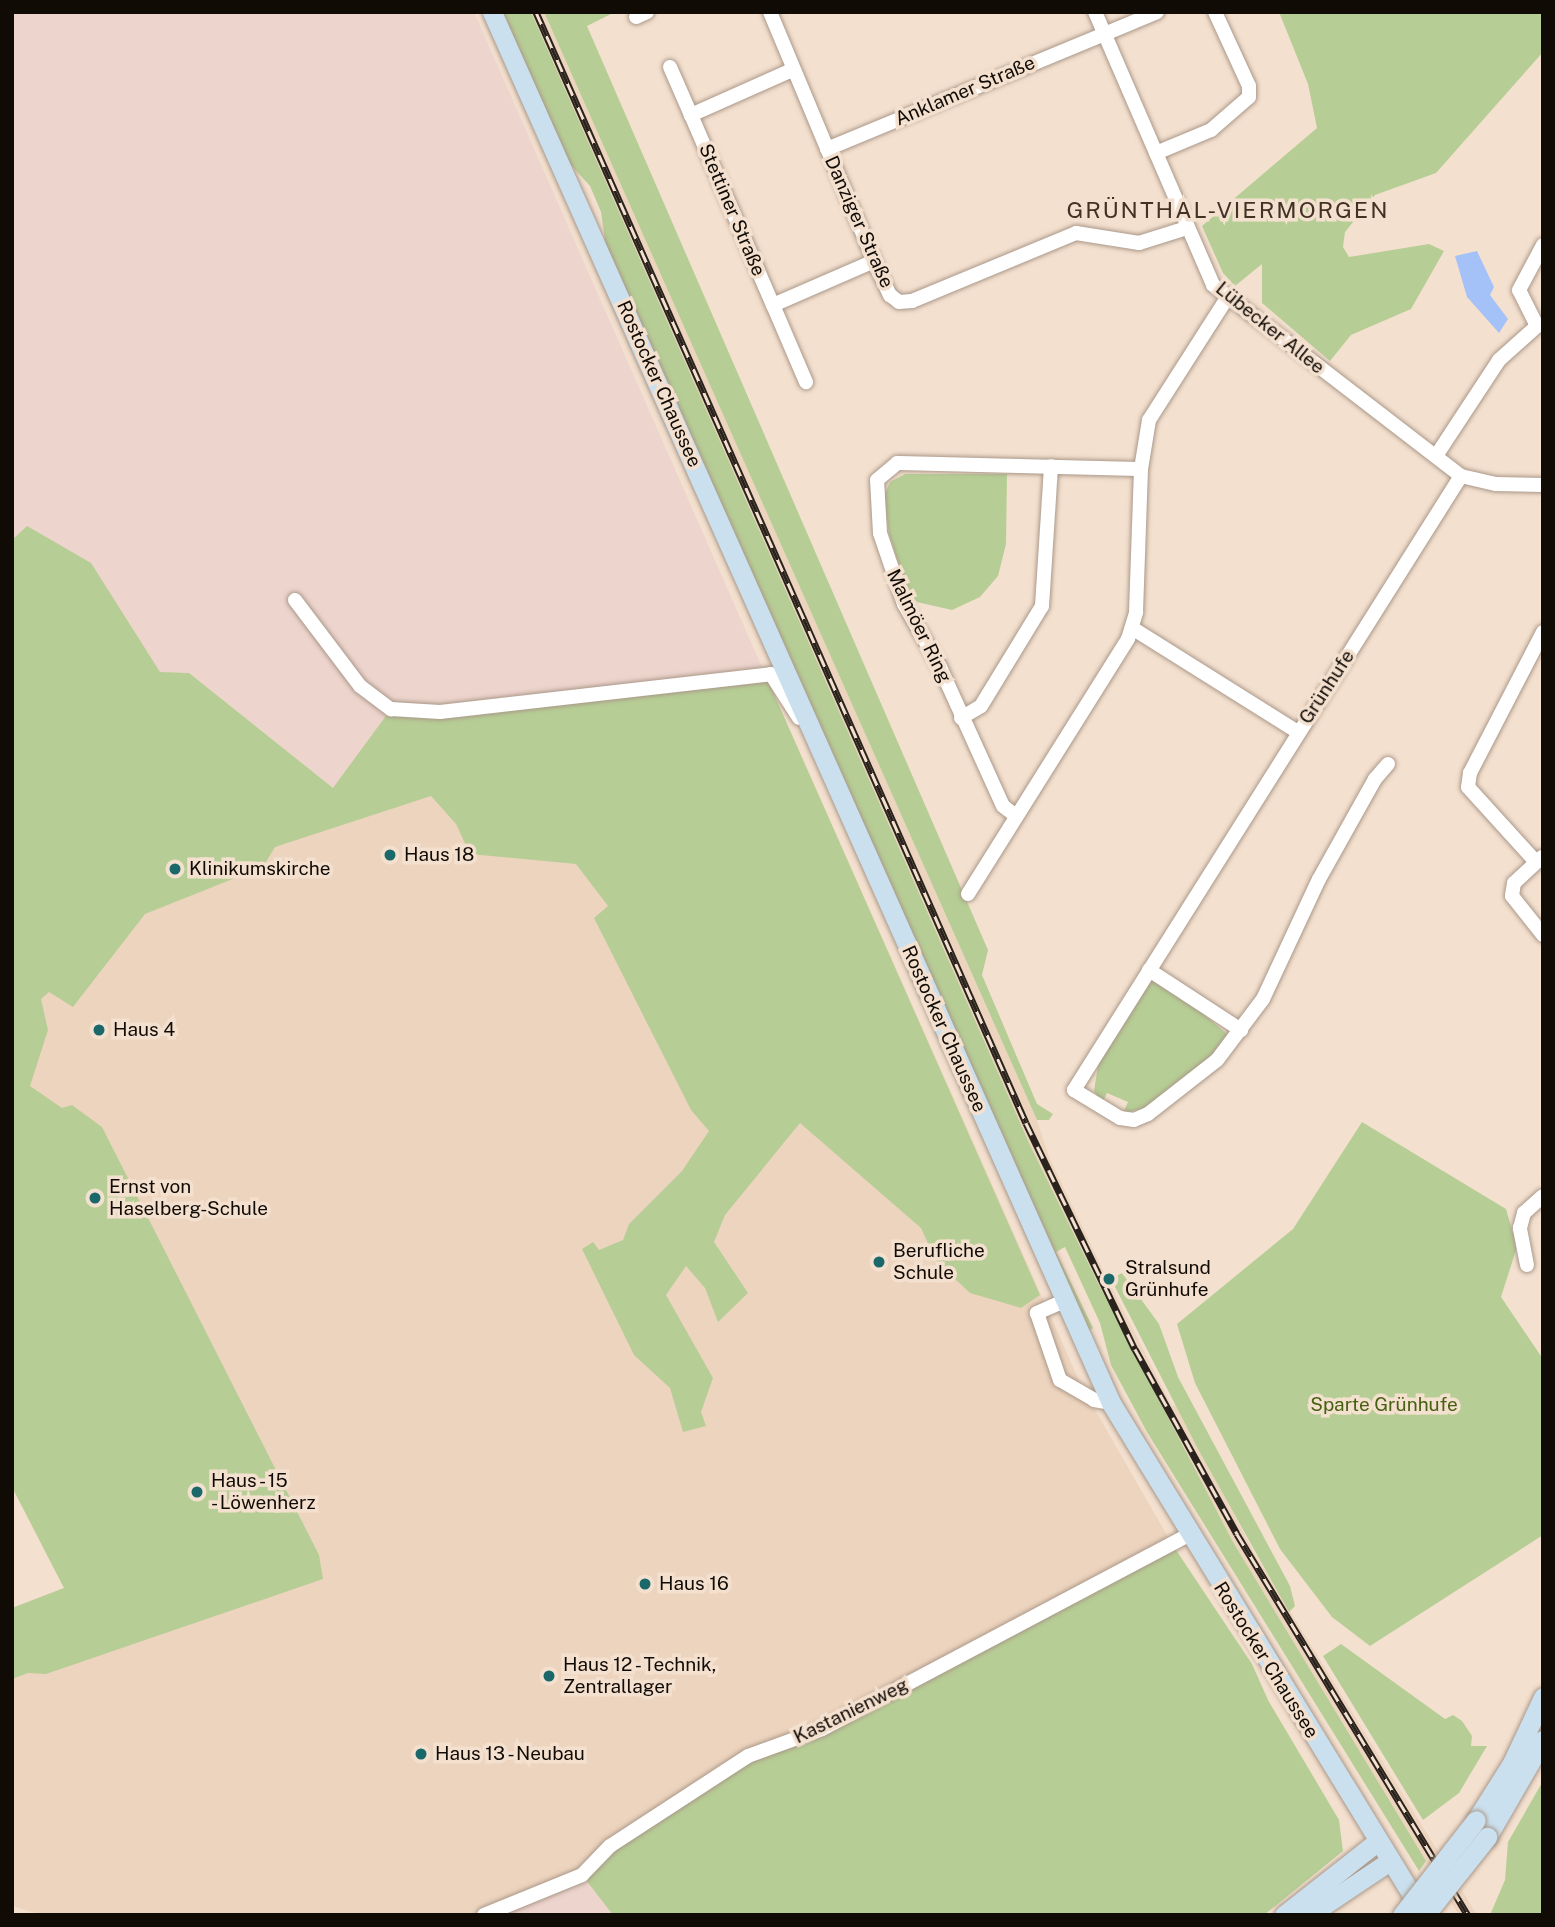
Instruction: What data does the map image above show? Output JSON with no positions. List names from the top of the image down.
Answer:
{
  "streets": {
    "main road": ["Rostocker Chaussee"],
    "street": [
      "Anklamer Straße",
      "Stettiner Straße",
      "Danziger Straße",
      "Lübecker Allee",
      "Malmöer Ring",
      "Grünhufe",
      "Kastanienweg"
    ]
  },
  "crossings": [
    ["Anklamer Straße", "Danziger Straße"],
    ["Anklamer Straße", "Lübecker Allee"],
    ["Danziger Straße", "Lübecker Allee"],
    ["Lübecker Allee", "Grünhufe"],
    ["Rostocker Chaussee", "Kastanienweg"]
  ],
  "districts": ["GRÜNTHAL-VIERMORGEN"],
  "parks": ["Sparte Grünhufe"],
  "places": [
    "Haus 18",
    "Klinikumskirche",
    "Haus 4",
    "Ernst von Haselberg-Schule",
    "Berufliche Schule",
    "Stralsund Grünhufe",
    "Haus - 15 - Löwenherz",
    "Haus 16",
    "Haus 12 - Technik, Zentrallager",
    "Haus 13 - Neubau"
  ]
}
